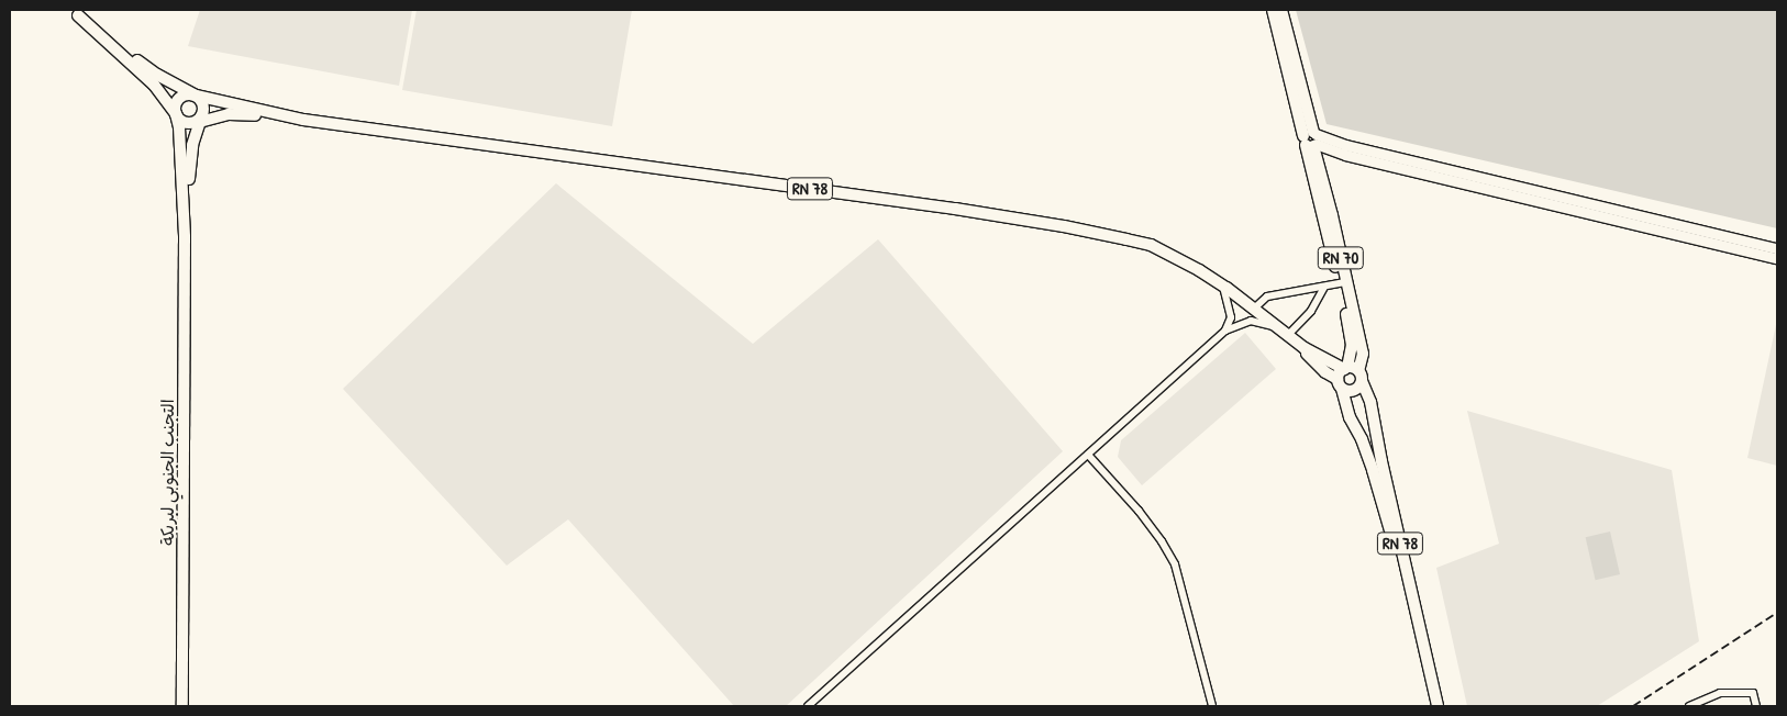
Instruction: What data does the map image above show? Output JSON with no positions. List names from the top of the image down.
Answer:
{
  "streets": {
    "main road": ["RN 78", "RN 70", "التجنب الجنوبي لبريكة"]
  },
  "crossings": [
    ["RN 78", "RN 70"]
  ]
}
